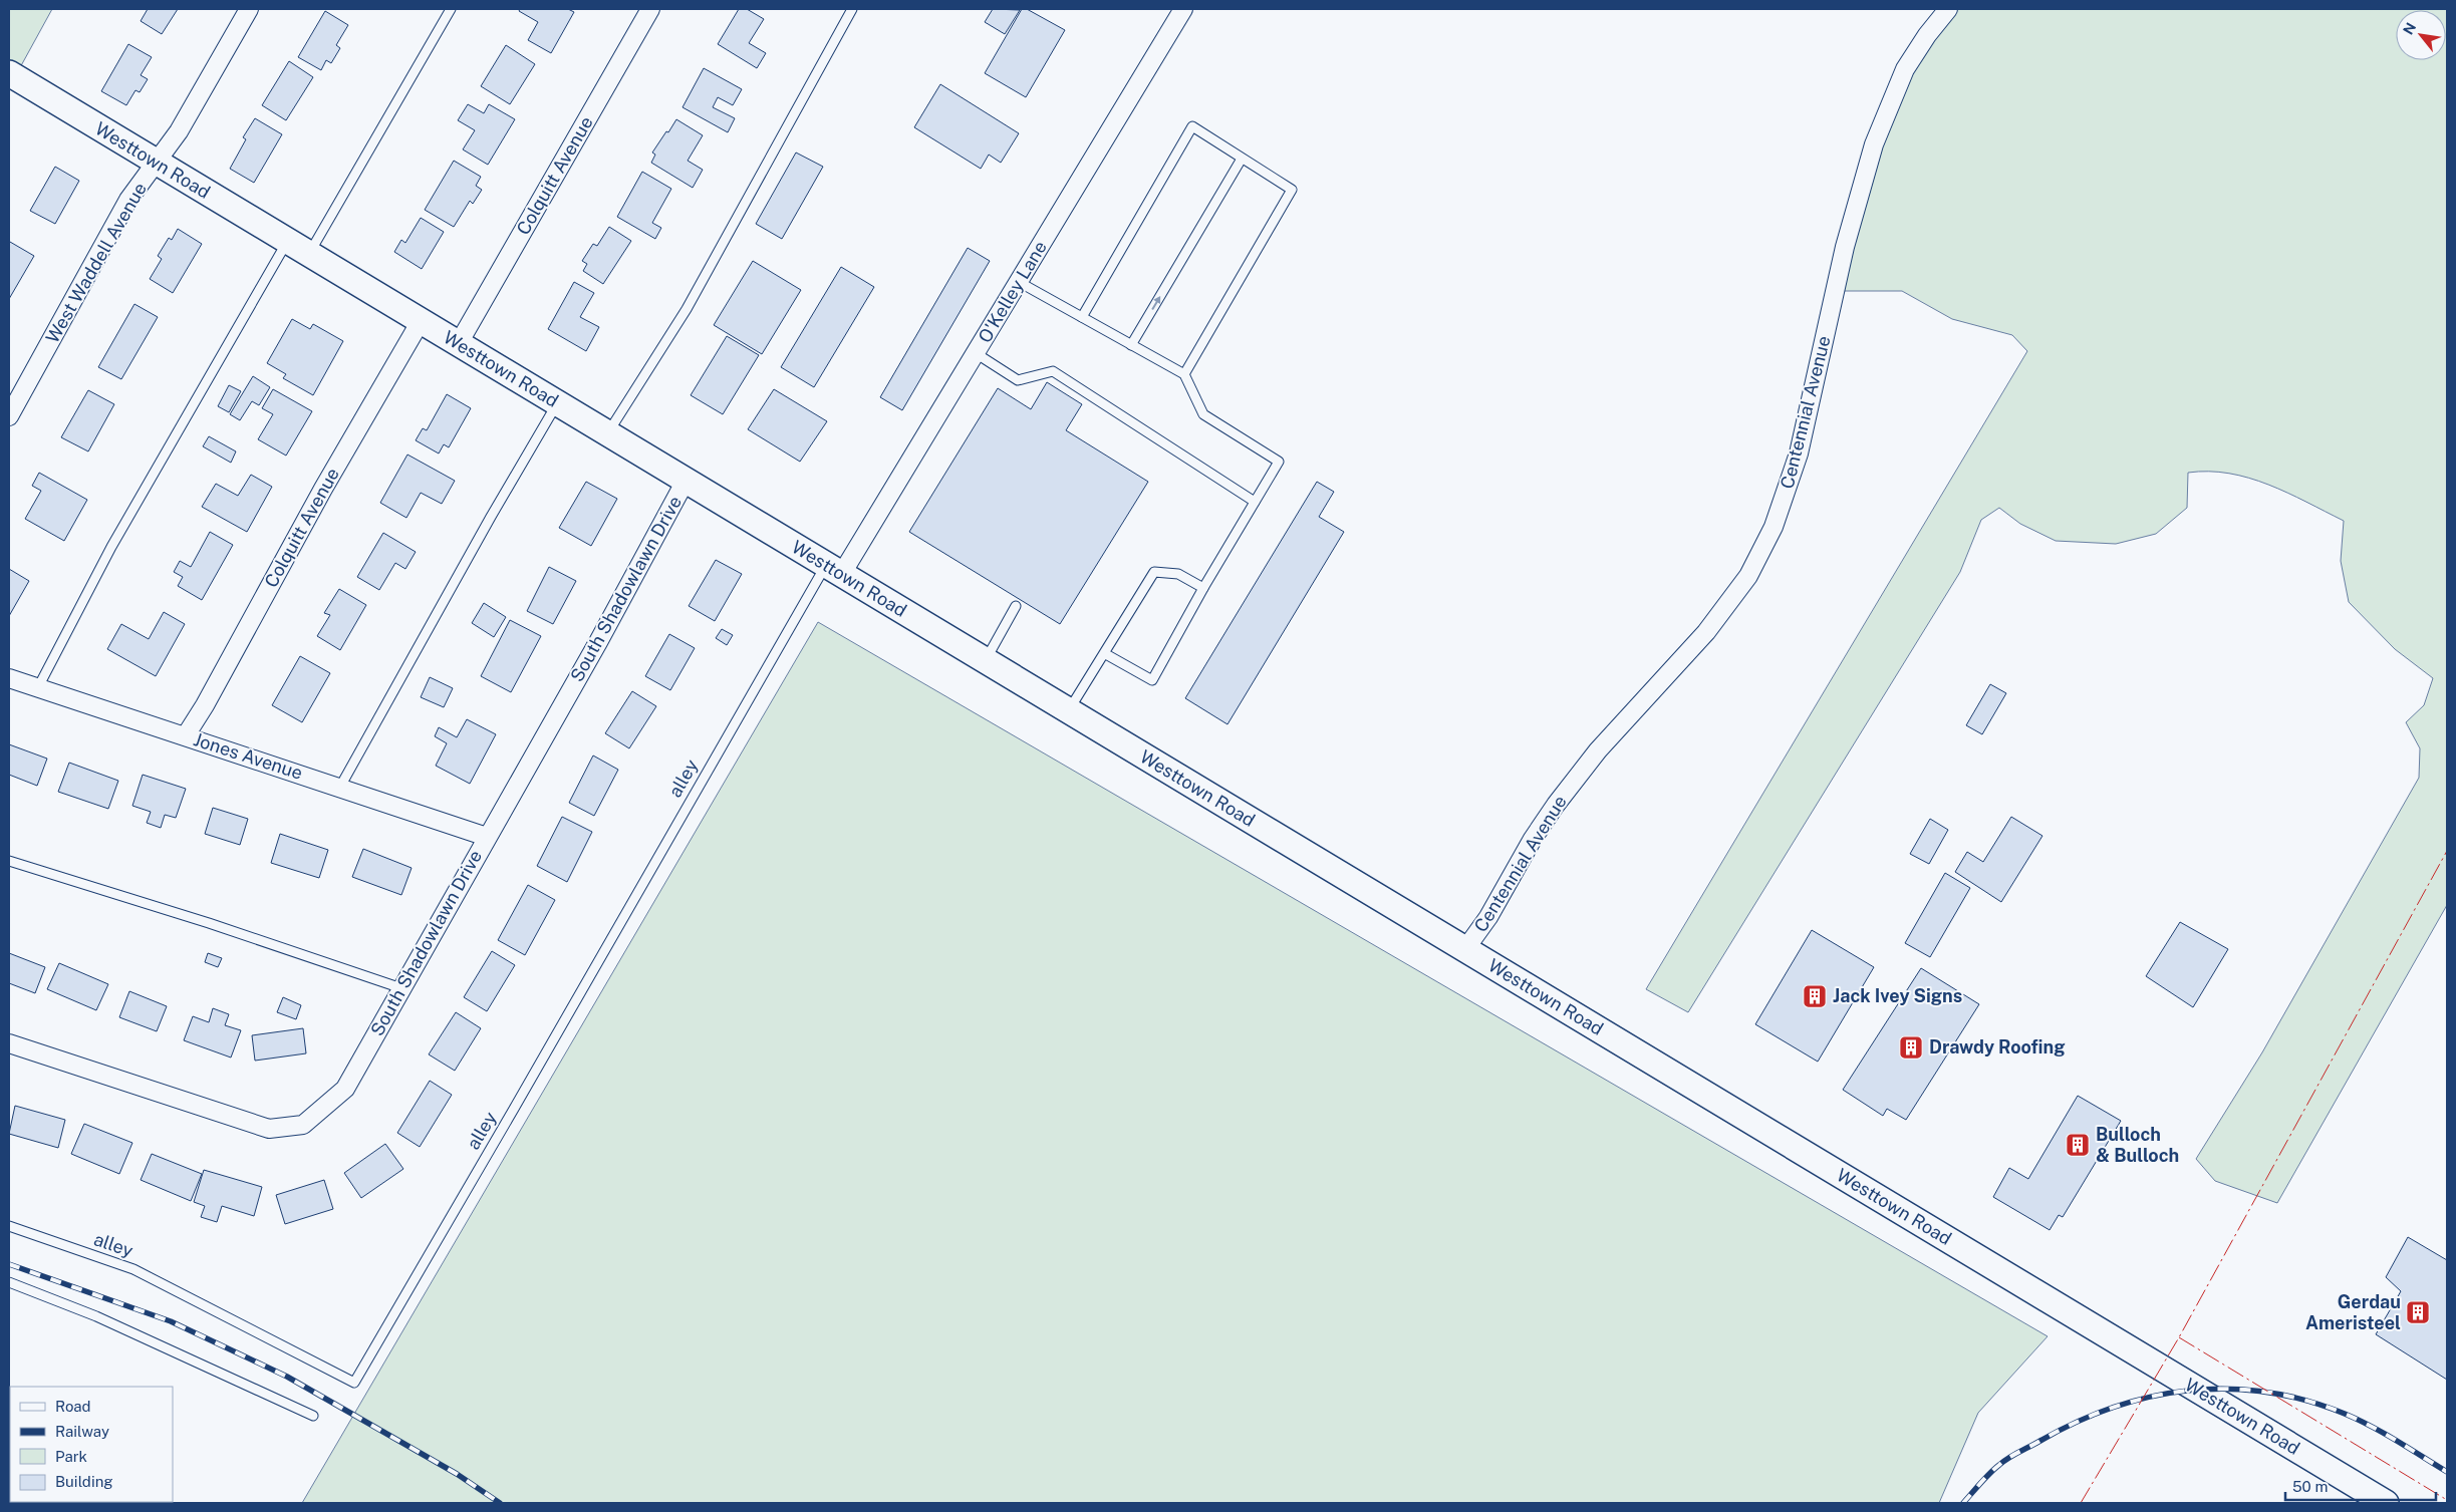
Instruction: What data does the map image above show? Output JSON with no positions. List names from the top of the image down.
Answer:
{
  "streets": {
    "street": [
      "Westtown Road",
      "Colquitt Avenue",
      "West Waddell Avenue",
      "O'Kelley Lane",
      "Centennial Avenue",
      "South Shadowlawn Drive",
      "Jones Avenue"
    ],
    "lane": ["alley"]
  },
  "crossings": [
    ["Westtown Road", "Colquitt Avenue"],
    ["Westtown Road", "West Waddell Avenue"],
    ["Westtown Road", "O'Kelley Lane"],
    ["Westtown Road", "Centennial Avenue"],
    ["Westtown Road", "South Shadowlawn Drive"],
    ["Westtown Road", "alley"],
    ["Colquitt Avenue", "Jones Avenue"],
    ["O'Kelley Lane", "alley"],
    ["South Shadowlawn Drive", "Jones Avenue"]
  ],
  "places": {
    "building": [
      "Jack Ivey Signs",
      "Drawdy Roofing",
      "Bulloch & Bulloch",
      "Gerdau Ameristeel"
    ]
  },
  "legend": [
    "Road",
    "Railway",
    "Park",
    "Building"
  ],
  "scale_bar": "50 m",
  "north": "top left"
}
